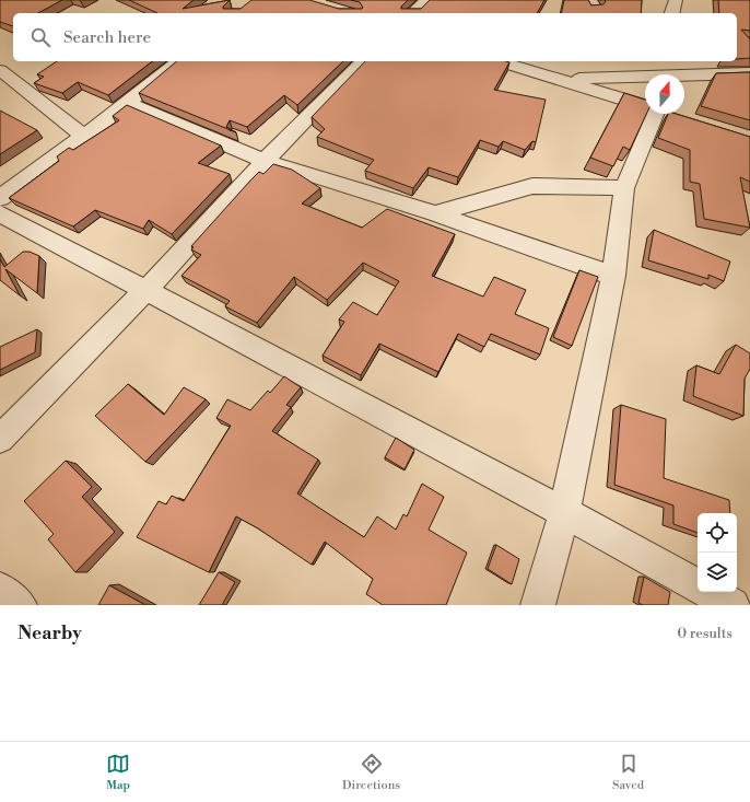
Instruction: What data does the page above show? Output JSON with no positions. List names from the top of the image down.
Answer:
{
  "north": "top",
  "page": {
    "search": "Search here",
    "heading": ["Nearby", "0 results"],
    "nav": ["Map", "Directions", "Saved"]
  }
}
